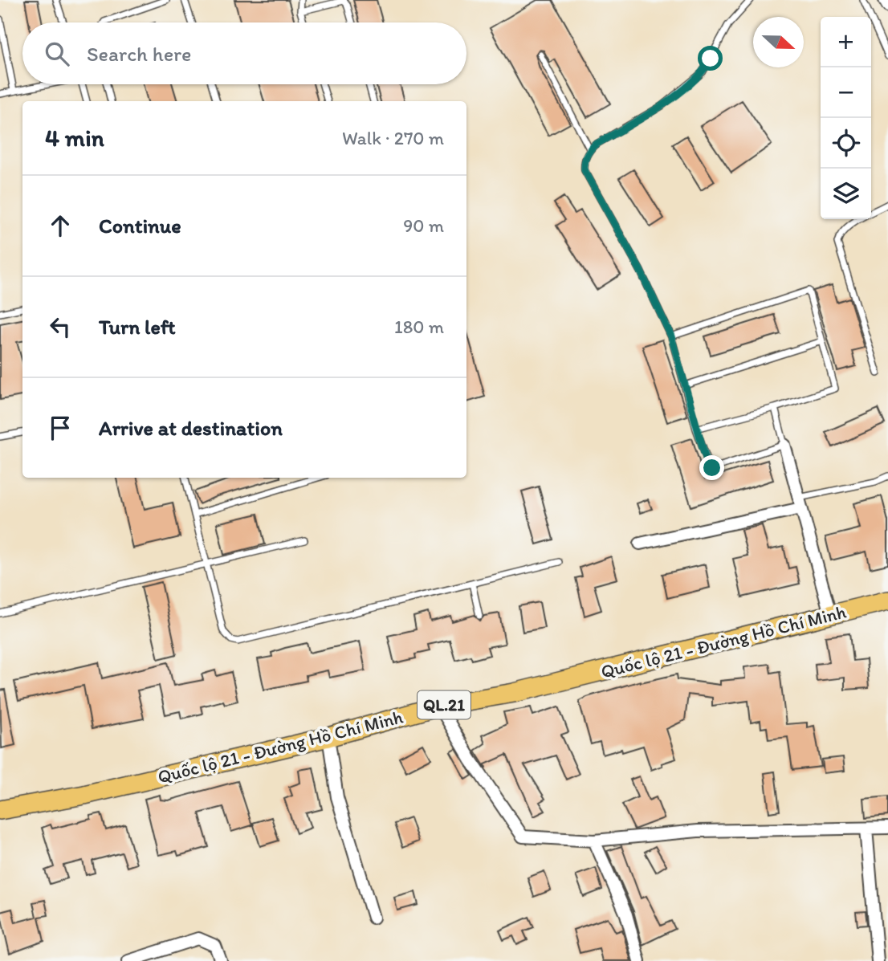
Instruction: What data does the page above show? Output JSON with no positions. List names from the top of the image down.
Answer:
{
  "streets": {
    "highway": ["Quốc lộ 21 - Đường Hồ Chí Minh", "QL.21"]
  },
  "north": "right",
  "page": {
    "map_buttons": ["+", "−"],
    "search": "Search here",
    "heading": ["4 min", "Walk · 270 m"],
    "list": [
      ["Continue", "90 m"],
      ["Turn left", "180 m"],
      "Arrive at destination"
    ]
  }
}
